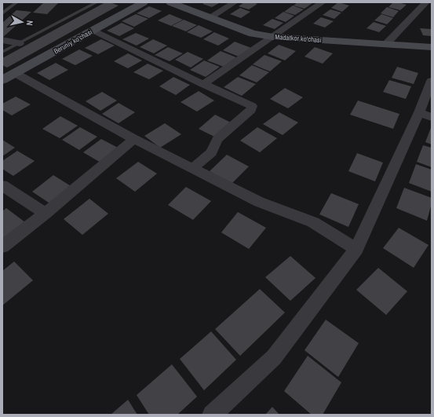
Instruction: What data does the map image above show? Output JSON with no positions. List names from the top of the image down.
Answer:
{
  "streets": {
    "street": ["Madatkor ko'chasi", "Beruniy ko'chasi"]
  },
  "north": "right"
}
